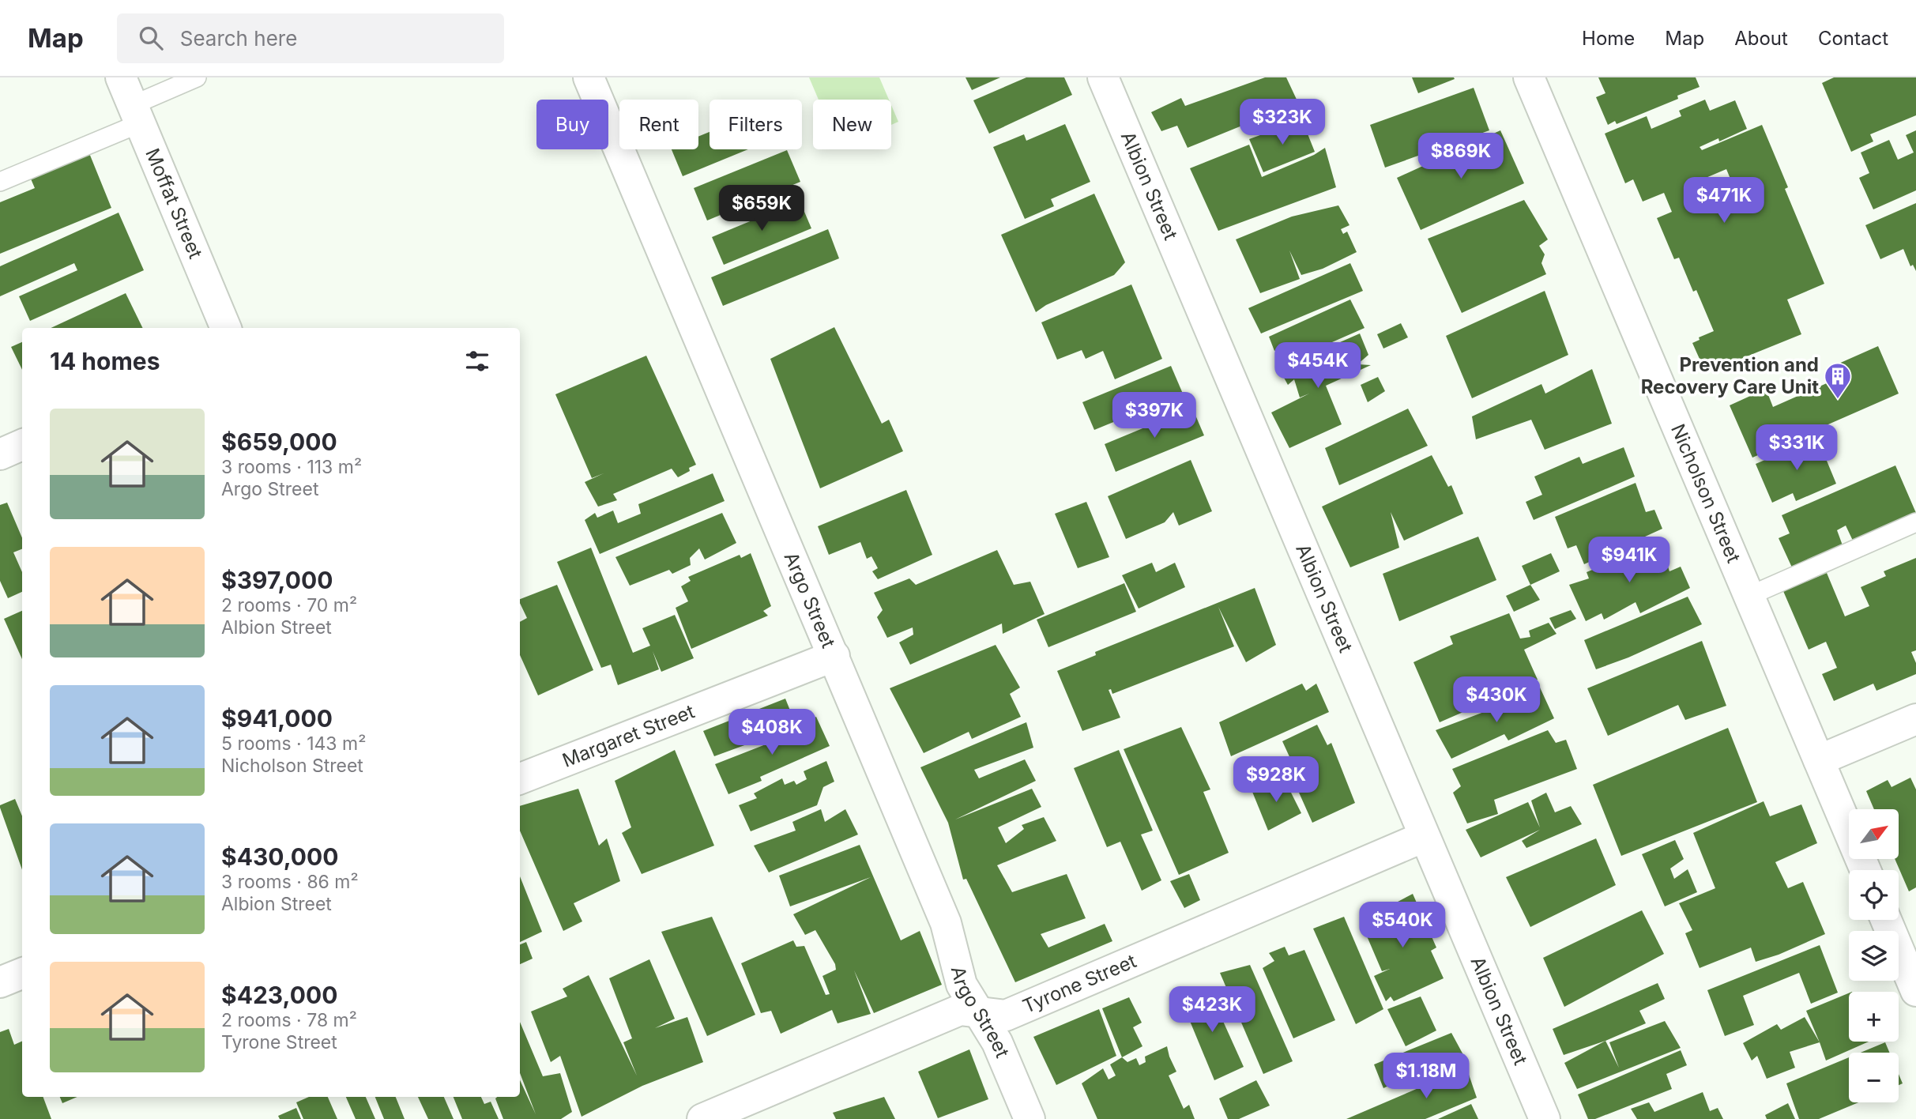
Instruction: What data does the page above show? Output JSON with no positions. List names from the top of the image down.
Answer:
{
  "streets": {
    "street": [
      "Albion Street",
      "Moffat Street",
      "Nicholson Street",
      "Argo Street",
      "Margaret Street",
      "Tyrone Street"
    ]
  },
  "crossings": [
    ["Albion Street", "Tyrone Street"],
    ["Argo Street", "Margaret Street"],
    ["Argo Street", "Tyrone Street"]
  ],
  "places": {
    "building": ["Prevention and Recovery Care Unit"]
  },
  "north": "top right",
  "page": {
    "header": "Map",
    "search": "Search here",
    "nav": [
      "Home",
      "Map",
      "About",
      "Contact"
    ],
    "price": [
      "$323K",
      "$869K",
      "$471K",
      "$659K",
      "$454K",
      "$397K",
      "$331K",
      "$941K",
      "$430K",
      "$408K",
      "$928K",
      "$540K",
      "$423K",
      "$1.18M"
    ],
    "chip": [
      "Buy",
      "Rent",
      "Filters",
      "New"
    ],
    "heading": "14 homes",
    "list": [
      {
        "name": "$659,000",
        "note": "3 rooms · 113 m² · Argo Street"
      },
      {
        "name": "$397,000",
        "note": "2 rooms · 70 m² · Albion Street"
      },
      {
        "name": "$941,000",
        "note": "5 rooms · 143 m² · Nicholson Street"
      },
      {
        "name": "$430,000",
        "note": "3 rooms · 86 m² · Albion Street"
      },
      {
        "name": "$423,000",
        "note": "2 rooms · 78 m² · Tyrone Street"
      }
    ],
    "map_buttons": ["+", "−"]
  }
}
